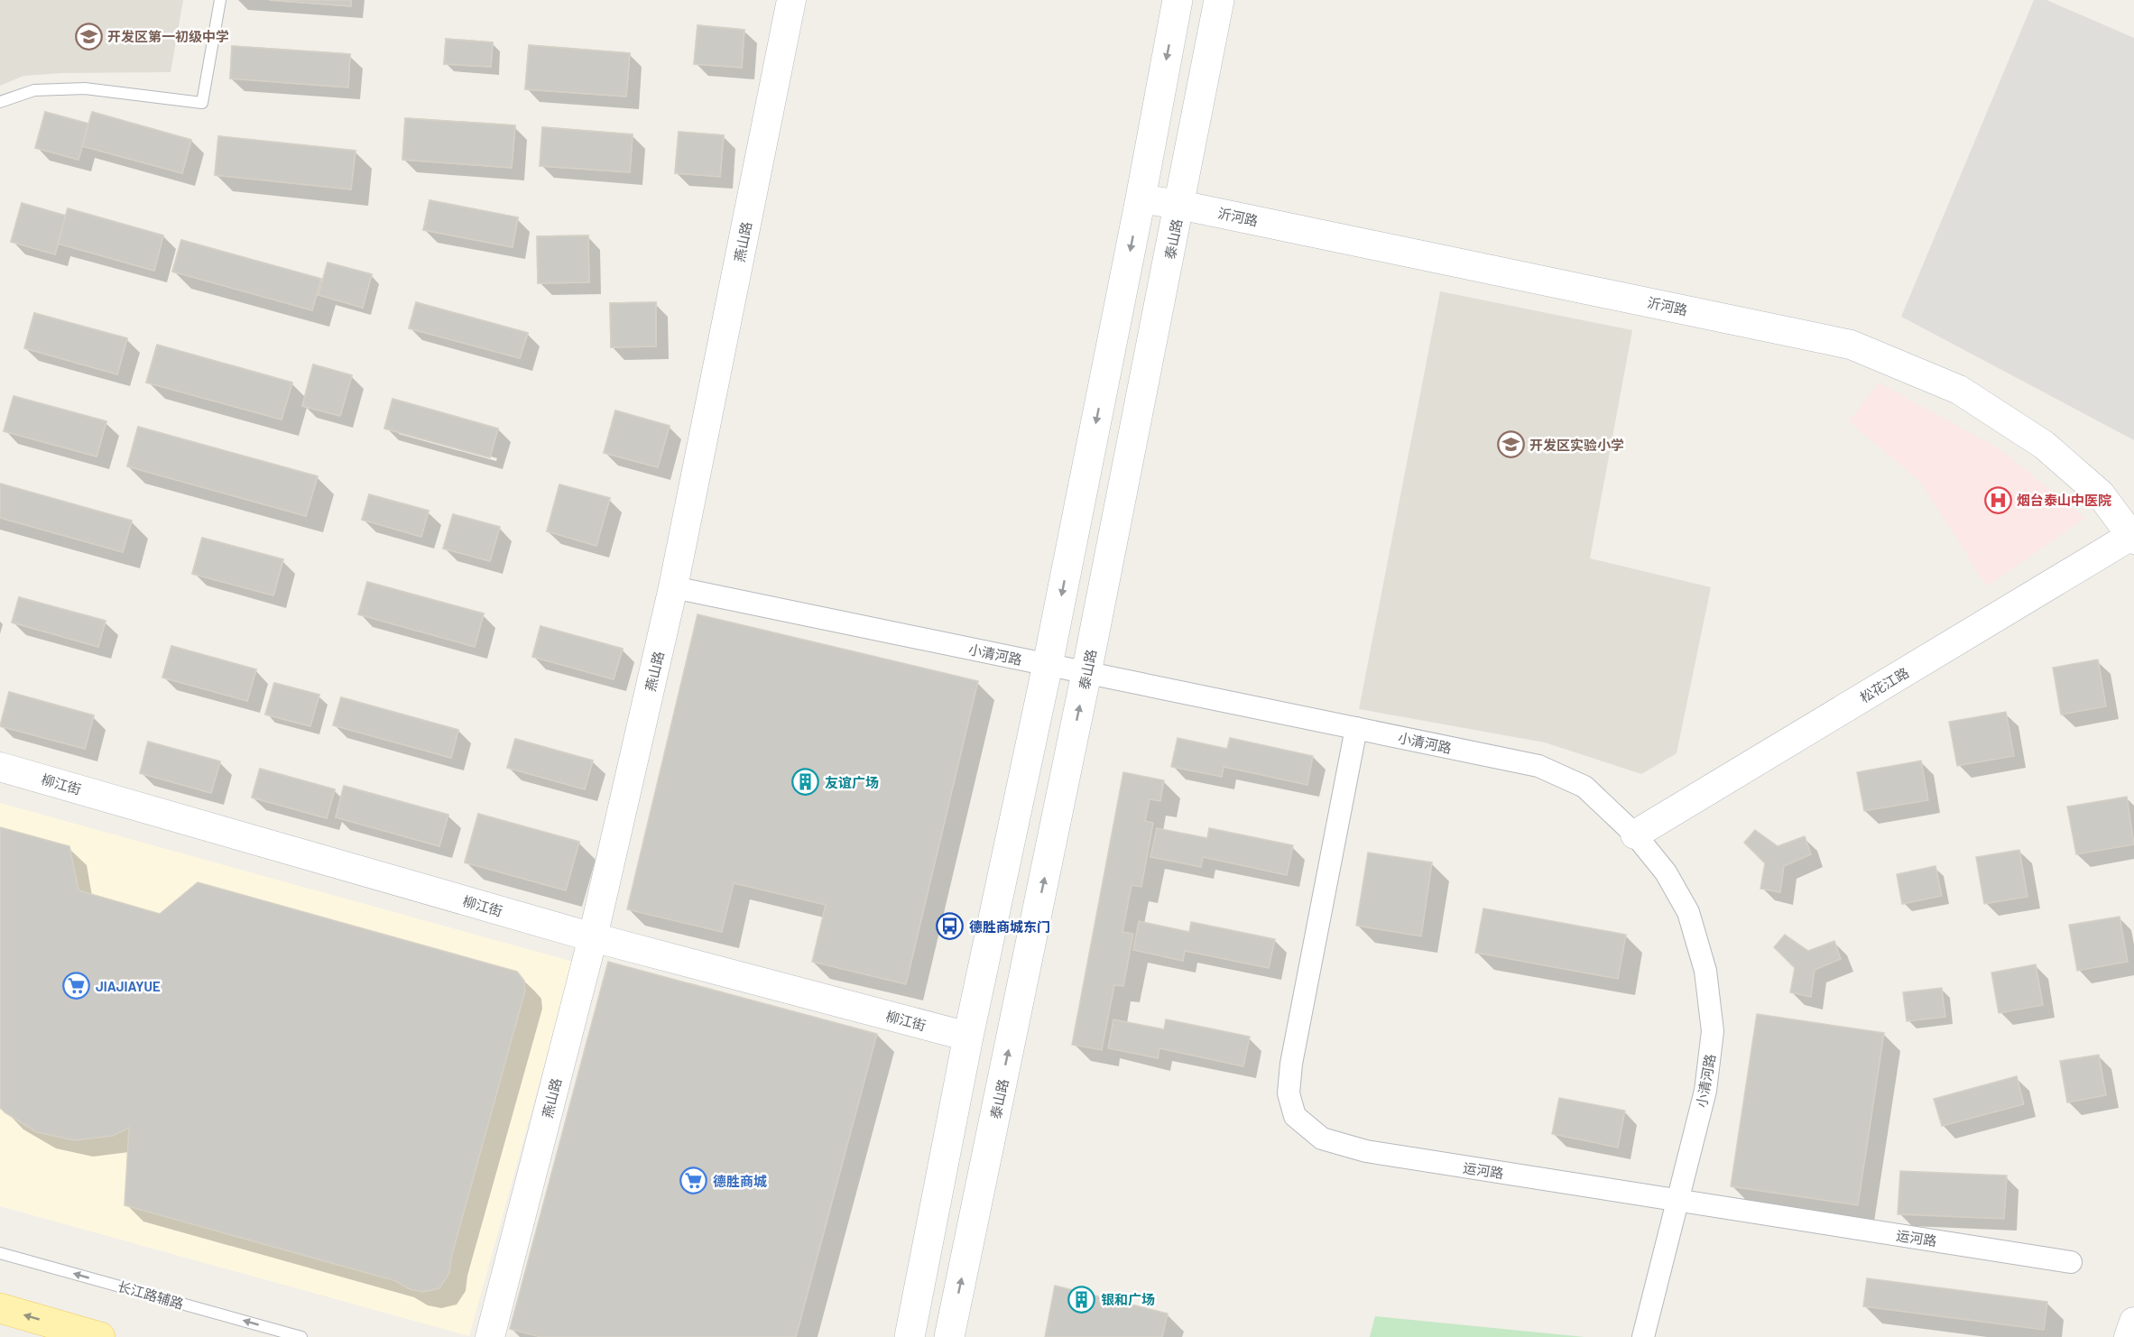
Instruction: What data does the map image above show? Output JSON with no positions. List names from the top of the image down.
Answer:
{
  "streets": {
    "main road": ["泰山路"],
    "street": [
      "沂河路",
      "燕山路",
      "小清河路",
      "松花江路",
      "柳江街",
      "运河路"
    ],
    "lane": ["长江路辅路"]
  },
  "crossings": [
    ["沂河路", "泰山路"],
    ["沂河路", "松花江路"],
    ["泰山路", "小清河路"],
    ["燕山路", "小清河路"],
    ["燕山路", "柳江街"],
    ["小清河路", "松花江路"],
    ["小清河路", "运河路"]
  ],
  "one_way": ["长江路辅路"],
  "places": {
    "school or university": ["开发区第一初级中学", "开发区实验小学"],
    "hospital": ["烟台泰山中医院"],
    "building": ["友谊广场", "银和广场"],
    "bus stop": ["德胜商城东门"],
    "supermarket": ["JIAJIAYUE", "德胜商城"]
  }
}
